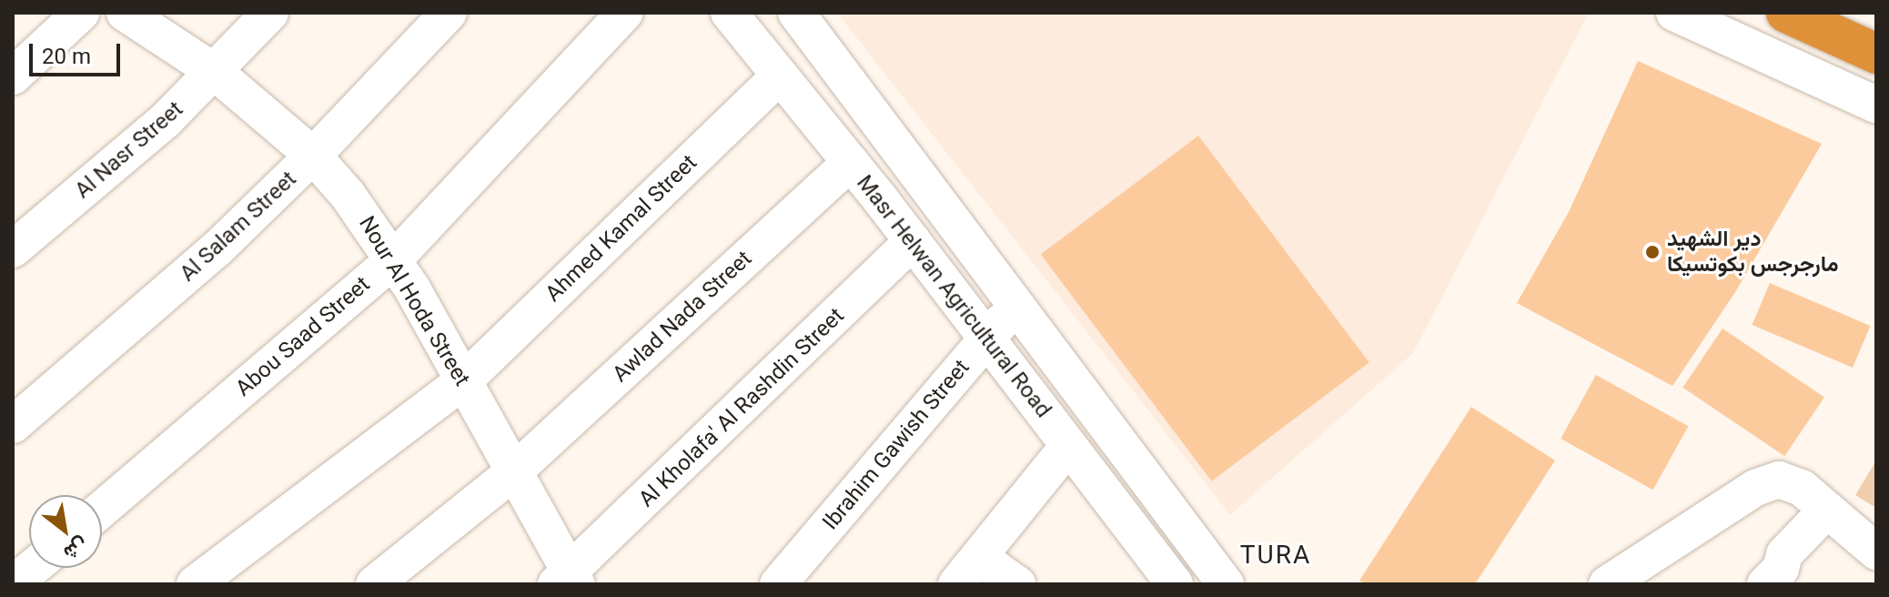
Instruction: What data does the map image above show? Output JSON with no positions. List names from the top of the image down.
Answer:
{
  "streets": {
    "street": [
      "Al Nasr Street",
      "Al Salam Street",
      "Ahmed Kamal Street",
      "Masr Helwan Agricultural Road",
      "Nour Al Hoda Street",
      "Awlad Nada Street",
      "Abou Saad Street",
      "Al Kholafa' Al Rashdin Street",
      "Ibrahim Gawish Street"
    ]
  },
  "crossings": [
    ["Al Nasr Street", "Nour Al Hoda Street"],
    ["Al Salam Street", "Nour Al Hoda Street"],
    ["Ahmed Kamal Street", "Masr Helwan Agricultural Road"],
    ["Ahmed Kamal Street", "Nour Al Hoda Street"],
    ["Masr Helwan Agricultural Road", "Awlad Nada Street"],
    ["Masr Helwan Agricultural Road", "Al Kholafa' Al Rashdin Street"],
    ["Masr Helwan Agricultural Road", "Ibrahim Gawish Street"],
    ["Nour Al Hoda Street", "Awlad Nada Street"],
    ["Nour Al Hoda Street", "Abou Saad Street"],
    ["Nour Al Hoda Street", "Al Kholafa' Al Rashdin Street"]
  ],
  "districts": ["TURA"],
  "places": ["دير الشهيد مارجرجس بكوتسيكا"],
  "scale_bar": "20 m",
  "north": "bottom right"
}
